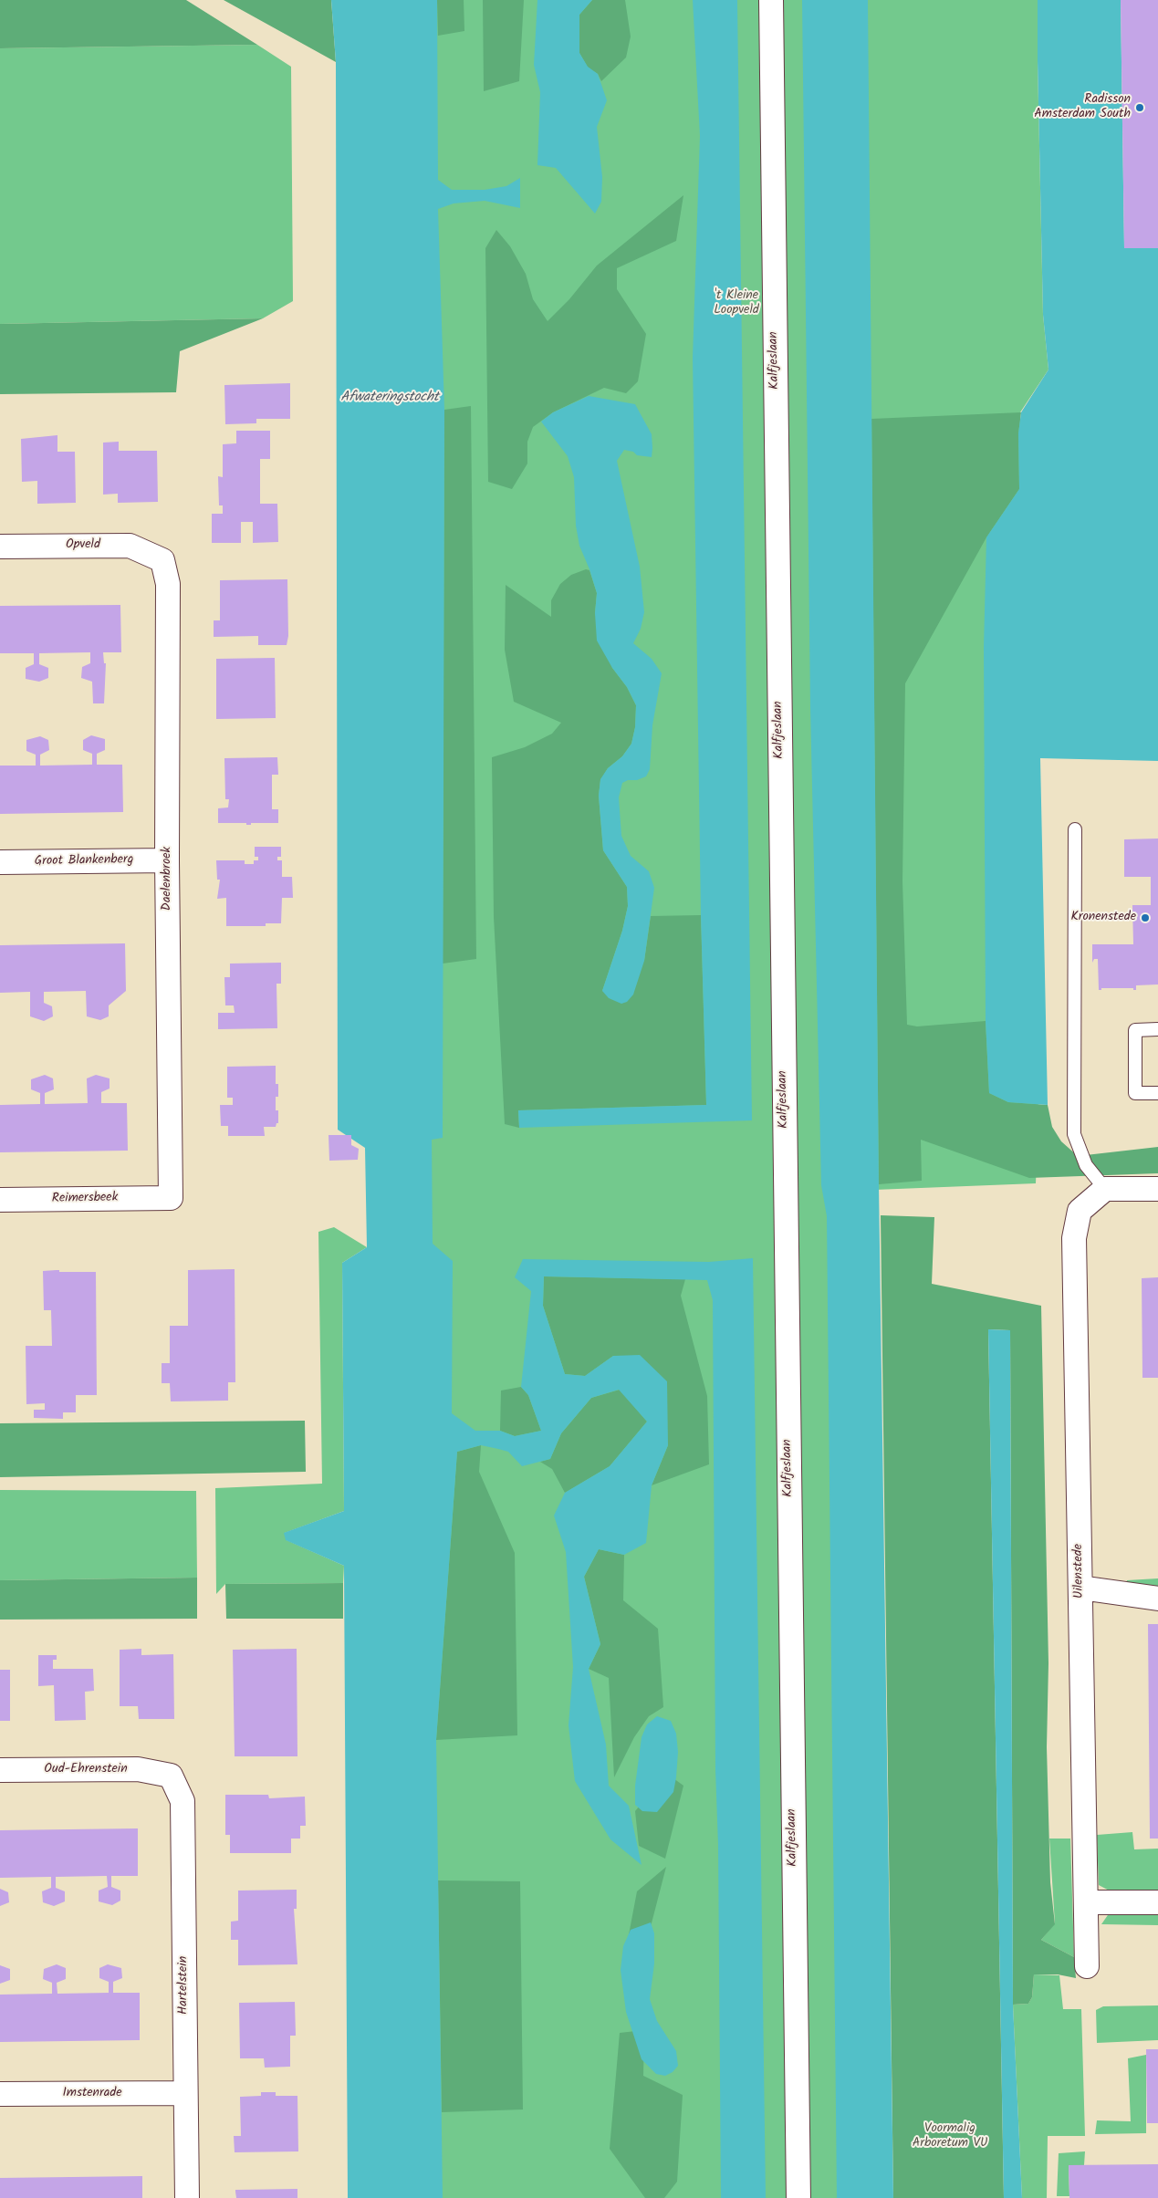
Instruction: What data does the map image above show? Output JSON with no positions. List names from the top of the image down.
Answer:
{
  "streets": {
    "street": [
      "Kalfjeslaan",
      "Opveld",
      "Groot Blankenberg",
      "Daelenbroek",
      "Reimersbeek",
      "Uilenstede",
      "Oud-Ehrenstein",
      "Hartelstein",
      "Imstenrade"
    ]
  },
  "crossings": [
    ["Opveld", "Daelenbroek"],
    ["Groot Blankenberg", "Daelenbroek"],
    ["Daelenbroek", "Reimersbeek"],
    ["Oud-Ehrenstein", "Hartelstein"],
    ["Hartelstein", "Imstenrade"]
  ],
  "water": ["Afwateringstocht"],
  "parks": ["'t Kleine Loopveld", "Voormalig Arboretum VU"],
  "places": ["Radisson Amsterdam South", "Kronenstede"]
}
